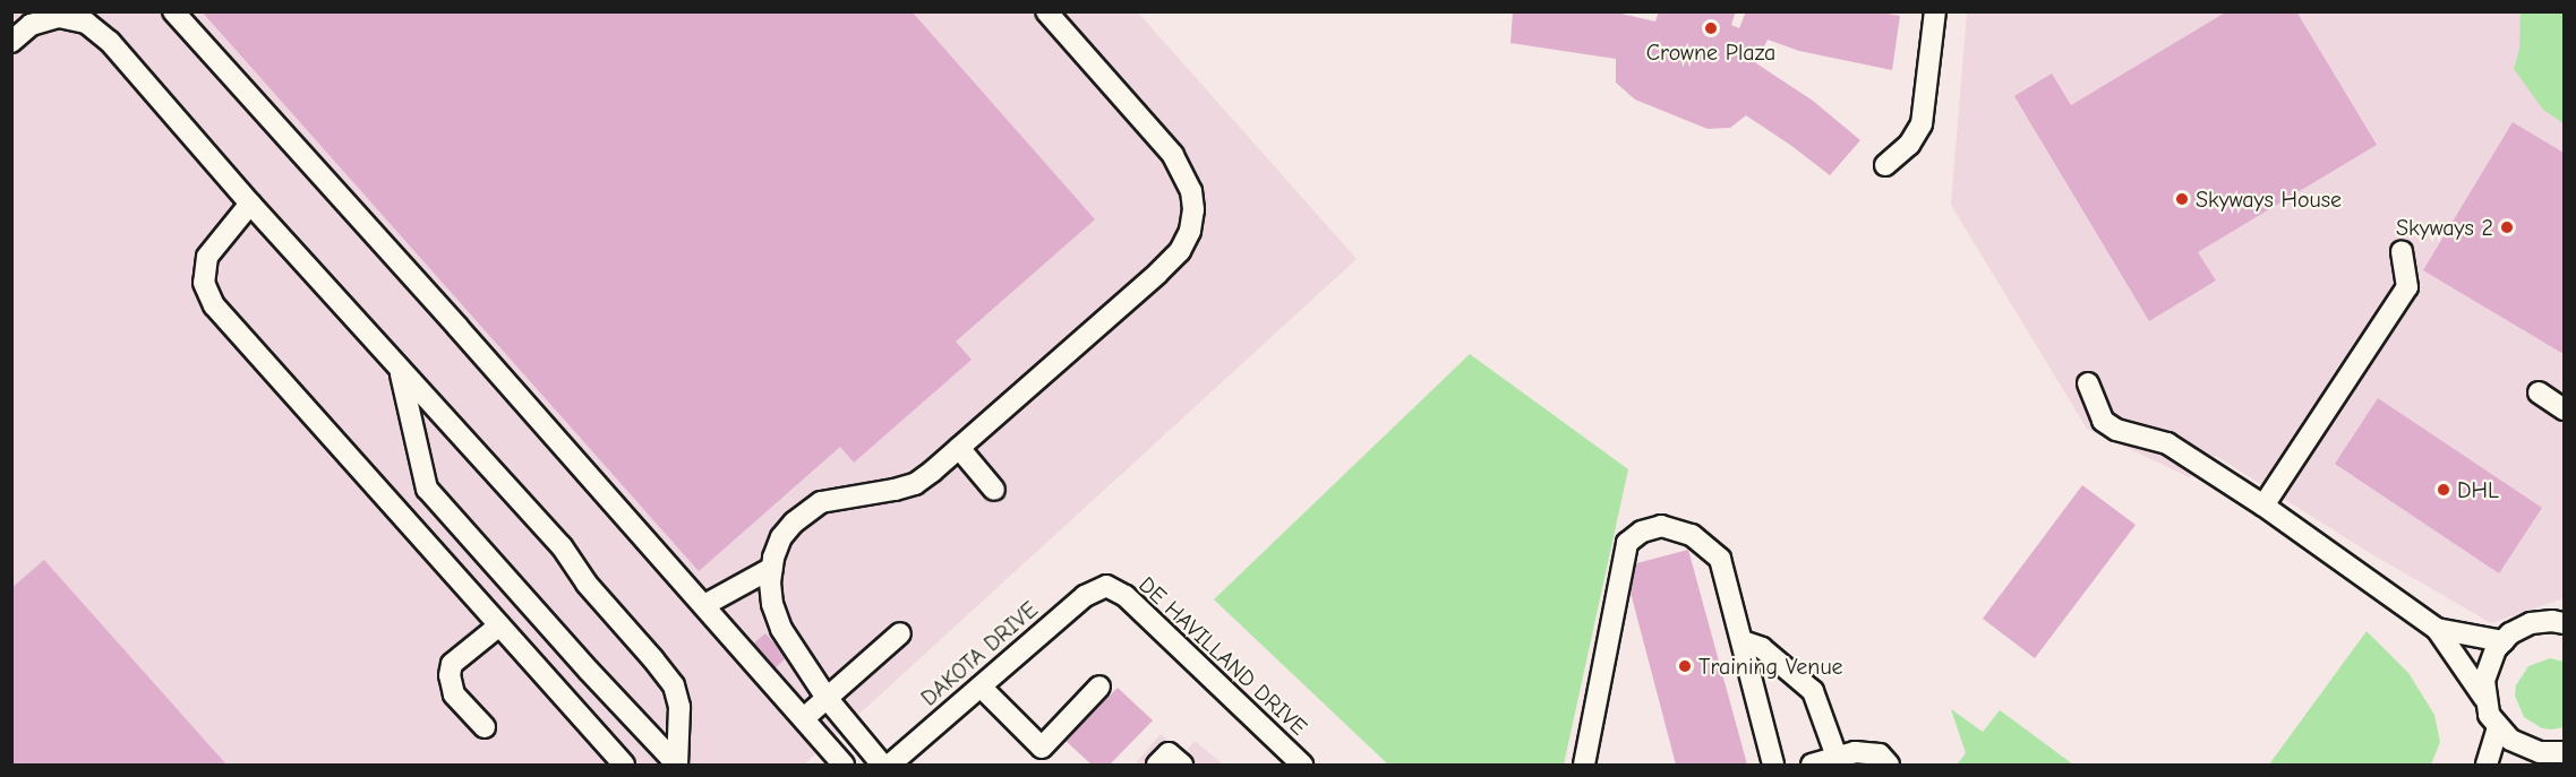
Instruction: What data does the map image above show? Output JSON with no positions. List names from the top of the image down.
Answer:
{
  "streets": {
    "street": ["DAKOTA DRIVE", "DE HAVILLAND DRIVE"]
  },
  "crossings": [
    ["DAKOTA DRIVE", "DE HAVILLAND DRIVE"]
  ],
  "places": [
    "Crowne Plaza",
    "Skyways House",
    "Skyways 2",
    "DHL",
    "Training Venue"
  ]
}
